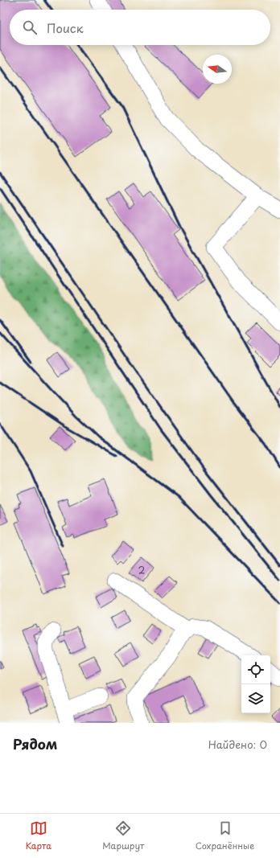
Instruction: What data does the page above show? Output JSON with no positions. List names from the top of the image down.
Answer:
{
  "house_numbers": ["2"],
  "north": "left",
  "page": {
    "search": "Поиск",
    "heading": ["Рядом", "Найдено: 0"],
    "nav": ["Карта", "Маршрут", "Сохранённые"]
  }
}
